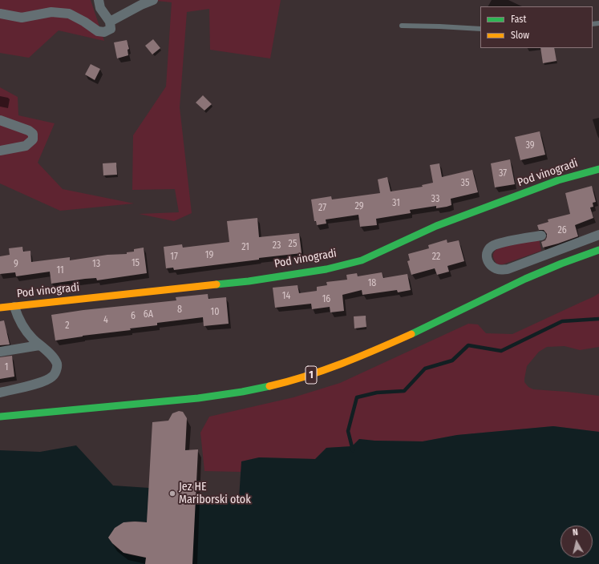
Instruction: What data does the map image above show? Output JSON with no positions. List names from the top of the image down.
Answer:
{
  "streets": {
    "main road": ["Pod vinogradi", "1"]
  },
  "places": ["Jez HE Mariborski otok"],
  "house_numbers": [
    "39",
    "37",
    "35",
    "33",
    "31",
    "29",
    "27",
    "26",
    "25",
    "23",
    "21",
    "19",
    "17",
    "22",
    "15",
    "9",
    "13",
    "11",
    "18",
    "14",
    "16",
    "8",
    "10",
    "6A",
    "6",
    "4",
    "2",
    "1"
  ],
  "legend": ["Fast", "Slow"],
  "north": "top"
}
